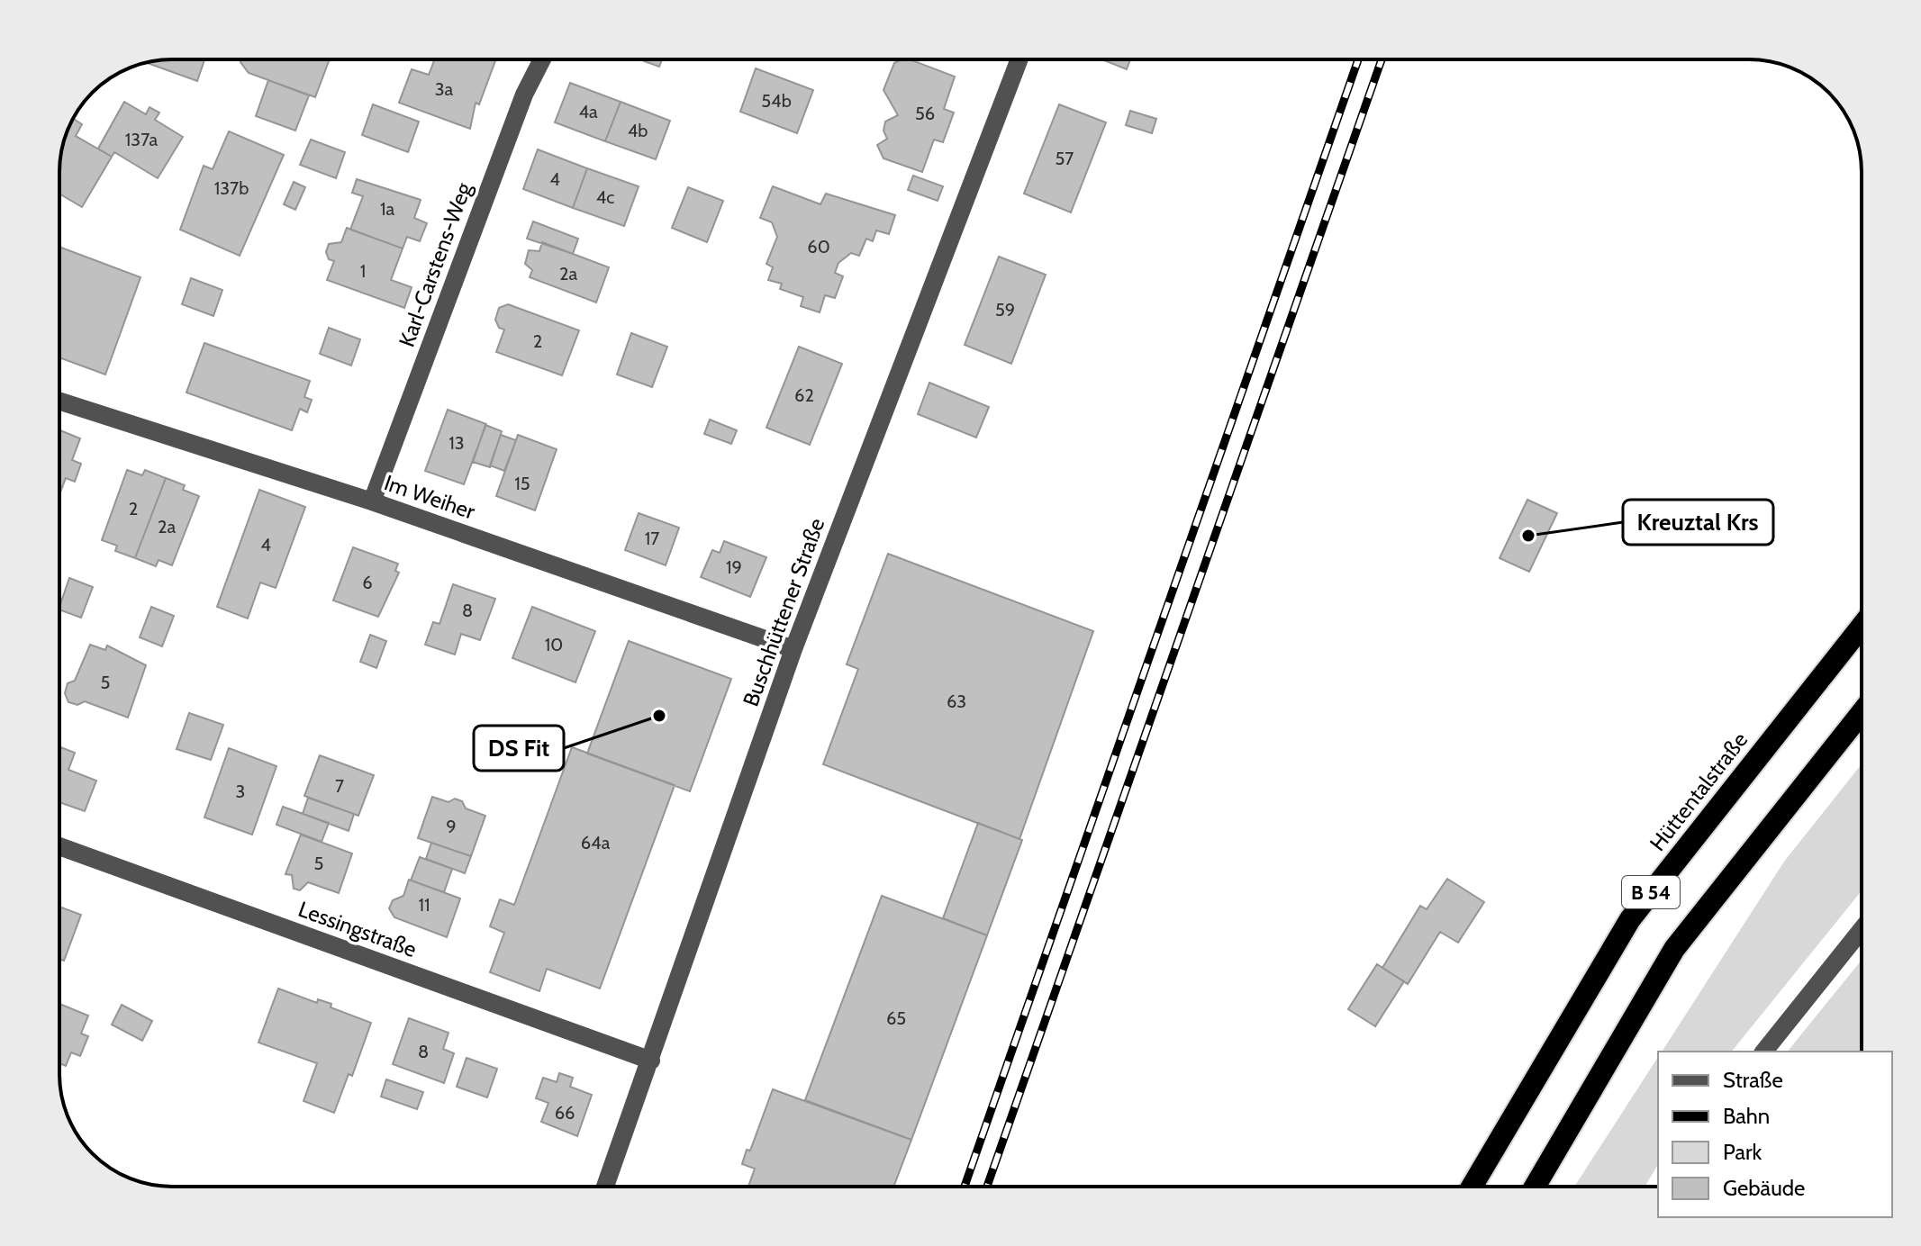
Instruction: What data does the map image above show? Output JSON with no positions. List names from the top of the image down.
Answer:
{
  "streets": {
    "highway": ["Hüttentalstraße", "B 54"],
    "street": [
      "Karl-Carstens-Weg",
      "Im Weiher",
      "Buschhüttener Straße",
      "Lessingstraße"
    ]
  },
  "crossings": [
    ["Karl-Carstens-Weg", "Im Weiher"],
    ["Im Weiher", "Buschhüttener Straße"],
    ["Buschhüttener Straße", "Lessingstraße"]
  ],
  "places": ["Kreuztal Krs", "DS Fit"],
  "house_numbers": [
    "3a",
    "54b",
    "4a",
    "56",
    "4b",
    "137a",
    "57",
    "4",
    "137b",
    "4c",
    "1a",
    "60",
    "1",
    "2a",
    "59",
    "2",
    "62",
    "13",
    "15",
    "2",
    "2a",
    "17",
    "4",
    "19",
    "6",
    "8",
    "10",
    "5",
    "63",
    "7",
    "3",
    "9",
    "64a",
    "5",
    "11",
    "65",
    "8",
    "66"
  ],
  "legend": [
    "Straße",
    "Bahn",
    "Park",
    "Gebäude"
  ]
}
